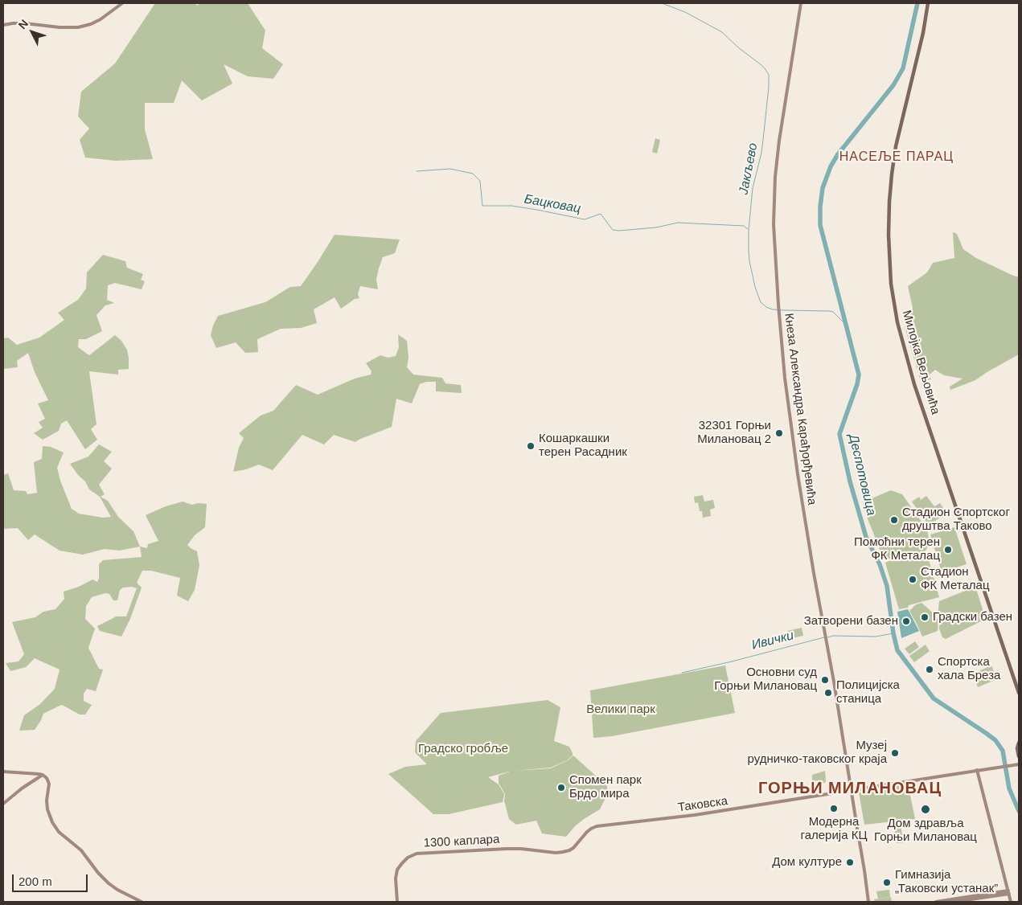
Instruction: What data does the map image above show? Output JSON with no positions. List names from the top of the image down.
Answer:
{
  "streets": {
    "main road": ["Милојка Вељовића"],
    "street": ["Кнеза Александра Карађорђевића", "Таковска", "1300 каплара"]
  },
  "crossings": [
    ["Кнеза Александра Карађорђевића", "Таковска"],
    ["Таковска", "1300 каплара"]
  ],
  "districts": ["НАСЕЉЕ ПАРАЦ", "ГОРЊИ МИЛАНОВАЦ"],
  "water": [
    "Јакљево",
    "Бацковац",
    "Деспотовица",
    "Ивички"
  ],
  "parks": ["Велики парк", "Градско гробље"],
  "places": [
    "32301 Горњи Милановац 2",
    "Кошаркашки терен Расадник",
    "Стадион Спортског друштва Таково",
    "Помоћни терен ФК Металац",
    "Стадион ФК Металац",
    "Градски базен",
    "Затворени базен",
    "Спортска хала Бреза",
    "Основни суд Горњи Милановац",
    "Полицијска станица",
    "Музеј рудничко-таковског краја",
    "Спомен парк Брдо мира",
    "Модерна галерија КЦ",
    "Дом здравља Горњи Милановац",
    "Дом културе",
    "Гимназија „Таковски устанак”"
  ],
  "scale_bar": "200 m",
  "north": "top left"
}
